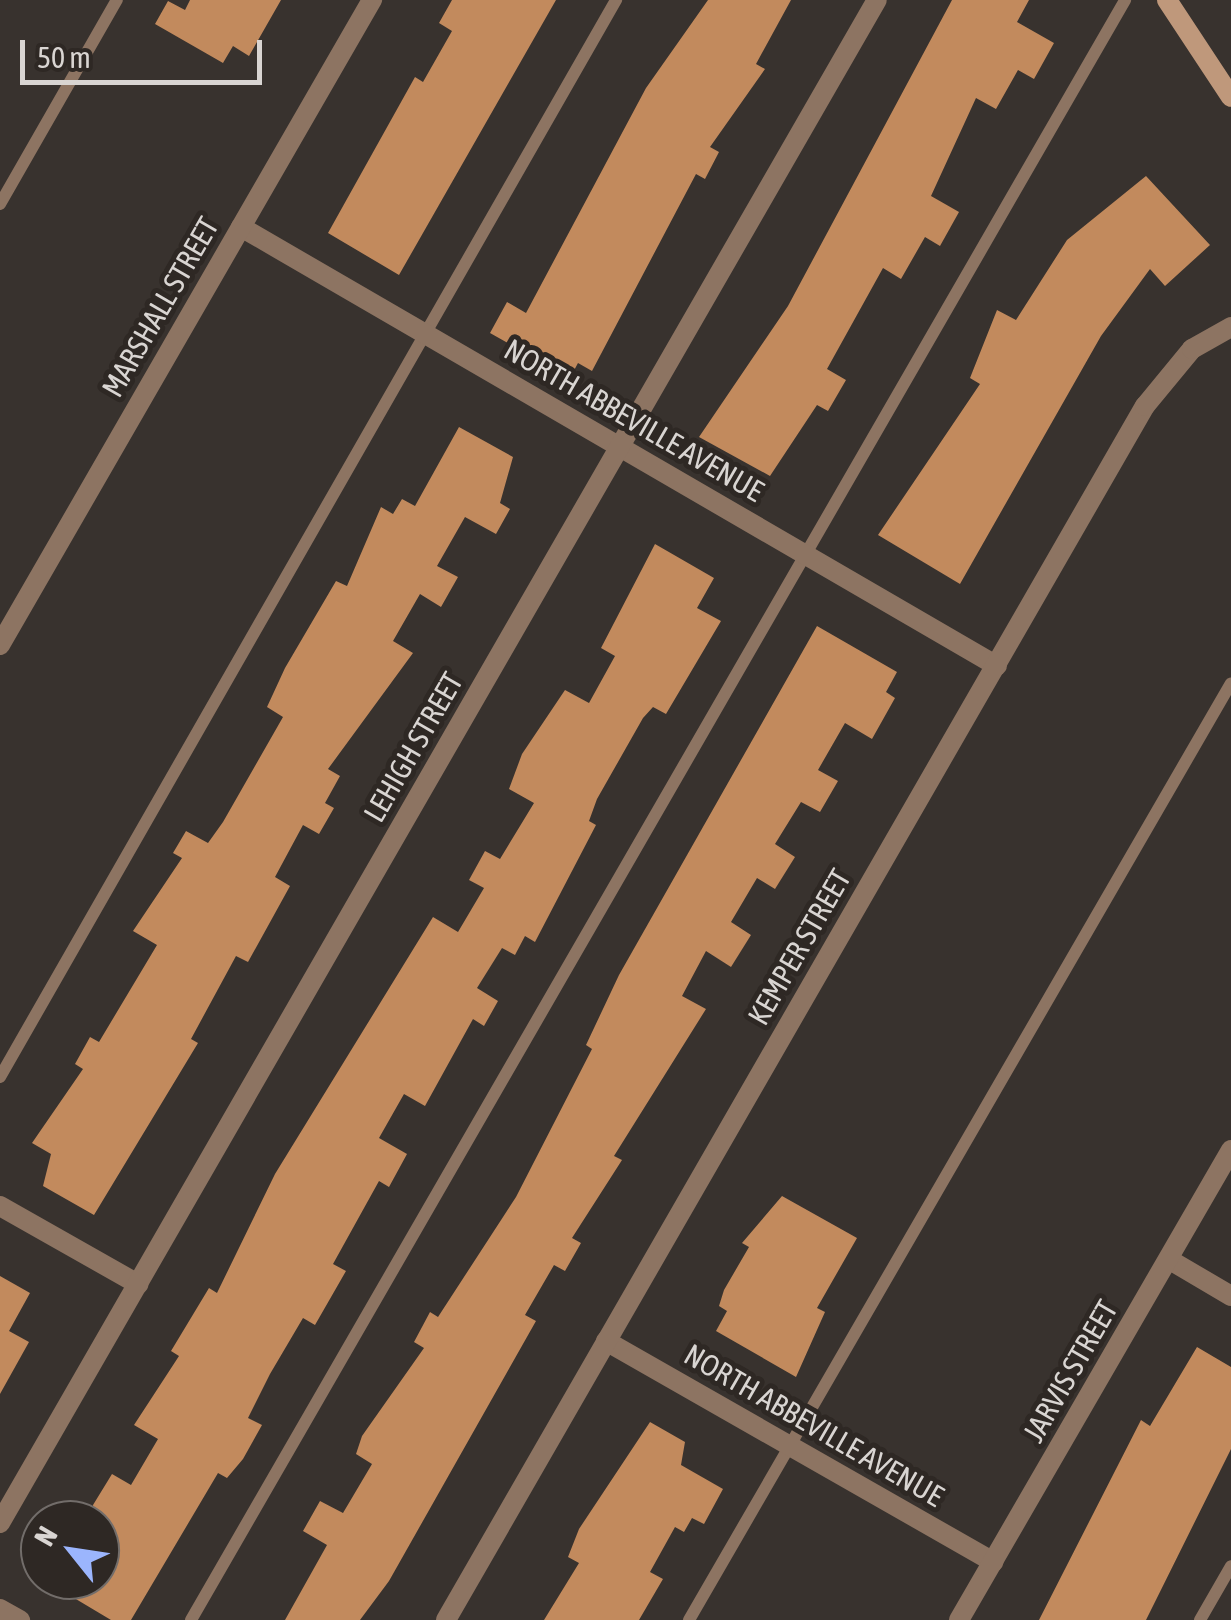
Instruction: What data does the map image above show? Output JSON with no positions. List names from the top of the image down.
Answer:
{
  "streets": {
    "street": [
      "MARSHALL STREET",
      "NORTH ABBEVILLE AVENUE",
      "LEHIGH STREET",
      "KEMPER STREET",
      "JARVIS STREET"
    ]
  },
  "crossings": [
    ["MARSHALL STREET", "NORTH ABBEVILLE AVENUE"],
    ["NORTH ABBEVILLE AVENUE", "LEHIGH STREET"],
    ["NORTH ABBEVILLE AVENUE", "KEMPER STREET"],
    ["NORTH ABBEVILLE AVENUE", "JARVIS STREET"]
  ],
  "scale_bar": "50 m",
  "north": "top left"
}
